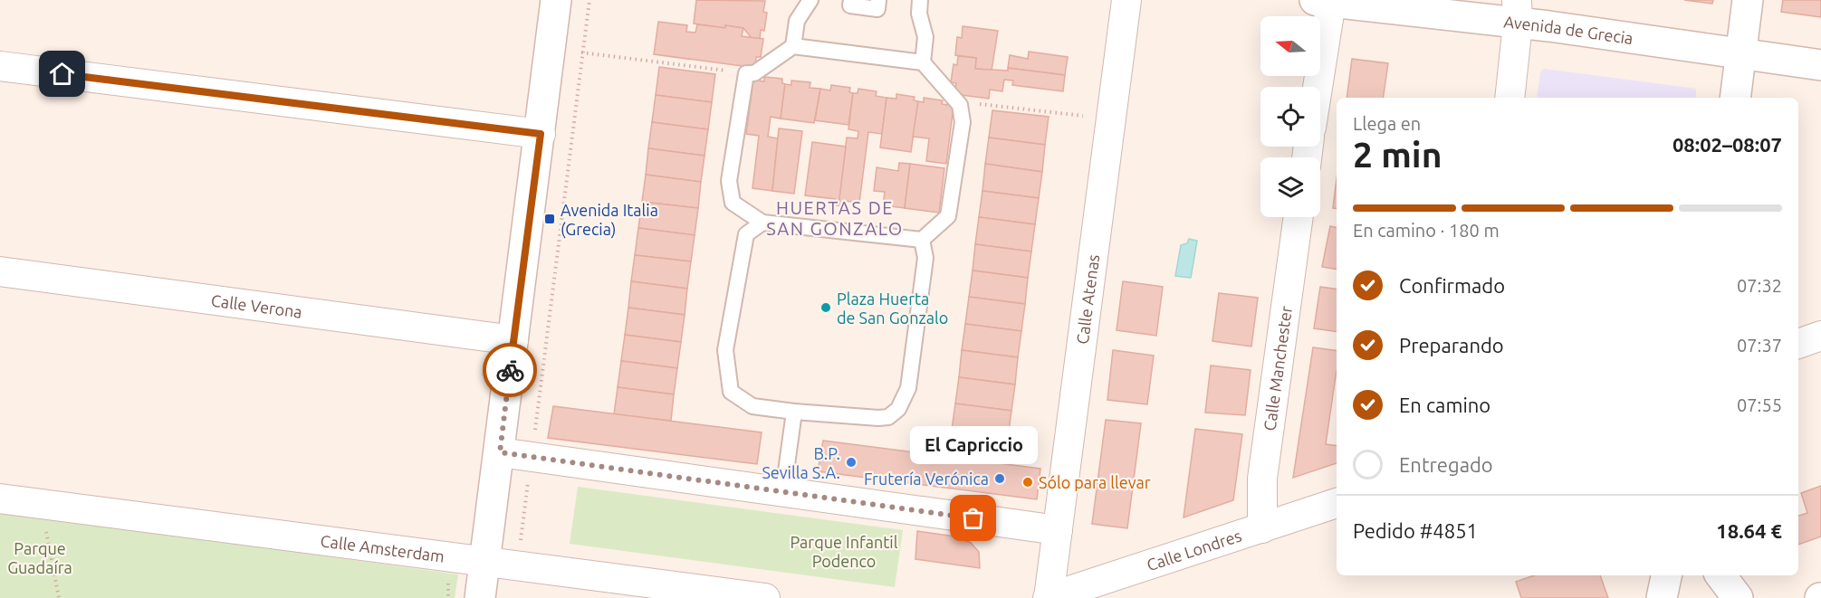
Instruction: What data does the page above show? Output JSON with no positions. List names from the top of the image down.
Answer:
{
  "streets": {
    "main road": ["Avenida de Grecia"],
    "street": [
      "Calle Atenas",
      "Calle Verona",
      "Calle Manchester",
      "Calle Amsterdam",
      "Calle Londres"
    ]
  },
  "crossings": [
    ["Calle Atenas", "Calle Londres"],
    ["Calle Manchester", "Calle Londres"]
  ],
  "districts": ["HUERTAS DE SAN GONZALO"],
  "parks": ["Parque Infantil Podenco", "Parque Guadaíra"],
  "places": {
    "transit": ["Avenida Italia (Grecia)"],
    "other": [
      "Plaza Huerta de San Gonzalo",
      "B.P. Sevilla S.A.",
      "Frutería Verónica",
      "Sólo para llevar",
      "El Capriccio"
    ]
  },
  "north": "left",
  "page": {
    "heading": ["2 min", "Llega en", "08:02–08:07"],
    "panel": ["Pedido #4851", "18.64 €"],
    "bar": "En camino · 180 m",
    "list": [
      ["Confirmado", "07:32"],
      ["Preparando", "07:37"],
      ["En camino", "07:55"],
      "Entregado"
    ],
    "bubble": "El Capriccio"
  }
}
